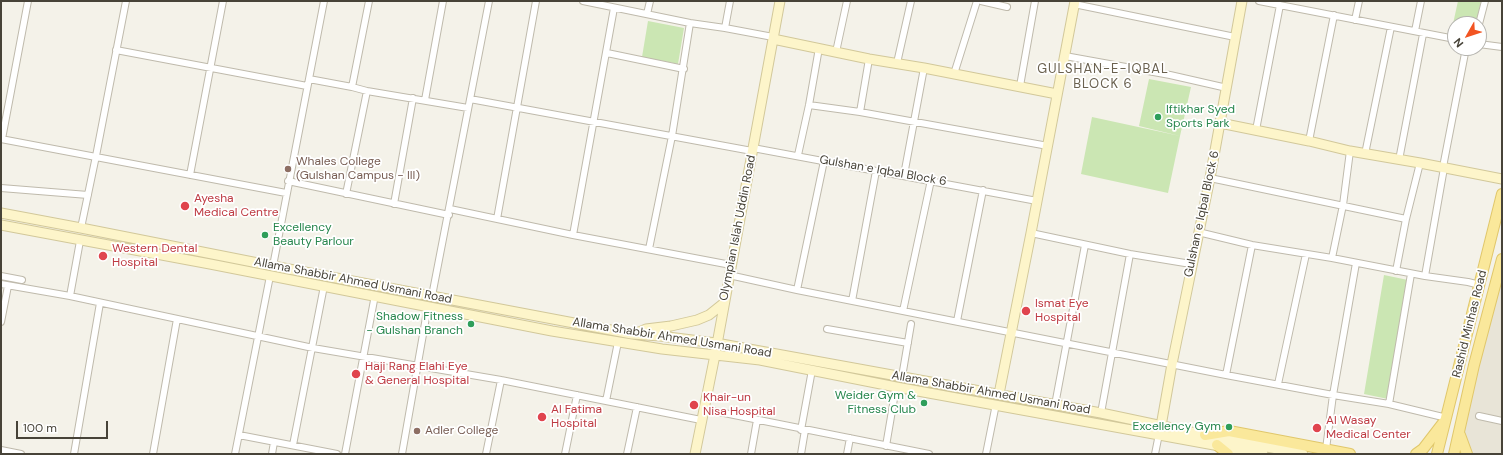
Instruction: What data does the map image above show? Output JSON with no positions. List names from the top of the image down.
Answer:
{
  "streets": {
    "main road": [
      "Gulshan e Iqbal Block 6",
      "Olympian Islah Uddin Road",
      "Allama Shabbir Ahmed Usmani Road",
      "Rashid Minhas Road"
    ]
  },
  "crossings": [
    ["Gulshan e Iqbal Block 6", "Olympian Islah Uddin Road"],
    ["Gulshan e Iqbal Block 6", "Allama Shabbir Ahmed Usmani Road"],
    ["Olympian Islah Uddin Road", "Allama Shabbir Ahmed Usmani Road"]
  ],
  "districts": ["GULSHAN-E-IQBAL BLOCK 6"],
  "places": [
    "Iftikhar Syed Sports Park",
    "Whales College (Gulshan Campus - III)",
    "Ayesha Medical Centre",
    "Excellency Beauty Parlour",
    "Western Dental Hospital",
    "Ismat Eye Hospital",
    "Shadow Fitness - Gulshan Branch",
    "Haji Rang Elahi Eye & General Hospital",
    "Weider Gym & Fitness Club",
    "Khair-un Nisa Hospital",
    "Al Fatima Hospital",
    "Excellency Gym",
    "Al Wasay Medical Center",
    "Adler College"
  ],
  "scale_bar": "100 m",
  "north": "bottom left"
}
